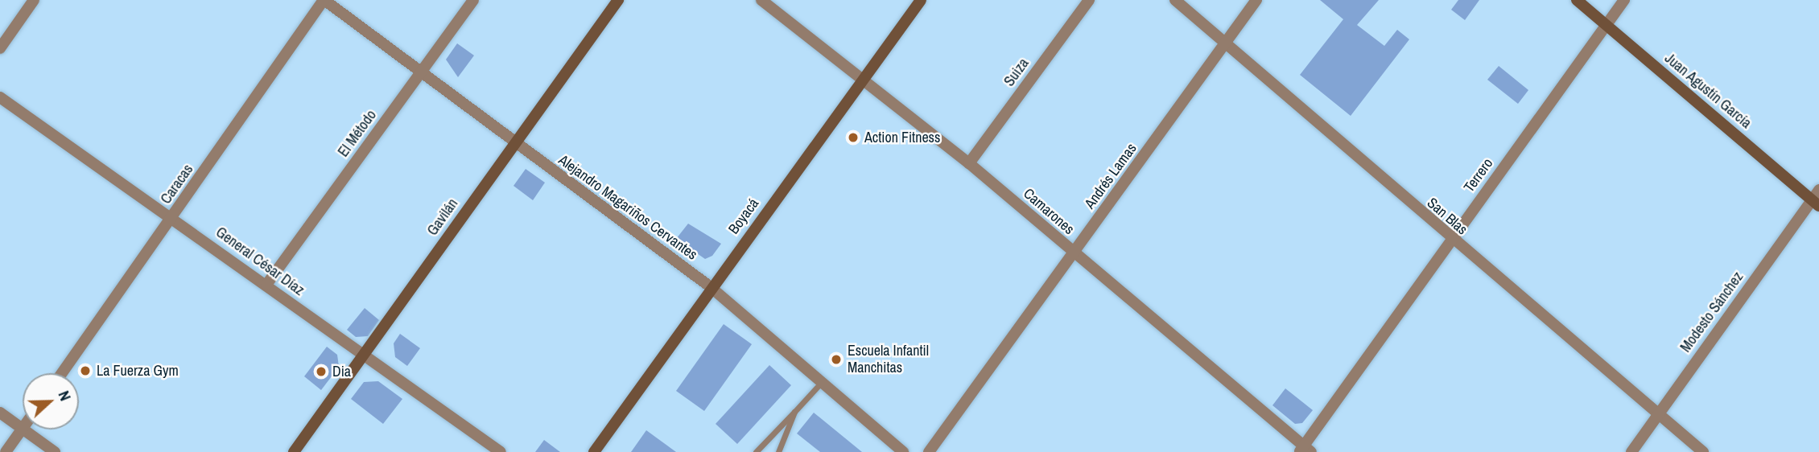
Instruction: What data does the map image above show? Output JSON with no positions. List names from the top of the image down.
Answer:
{
  "streets": {
    "street": [
      "Suiza",
      "Juan Agustín García",
      "El Método",
      "Terrero",
      "Andrés Lamas",
      "Caracas",
      "Alejandro Magariños Cervantes",
      "Camarones",
      "Boyacá",
      "San Blas",
      "Gavilán",
      "General César Díaz",
      "Modesto Sánchez"
    ]
  },
  "crossings": [
    ["Suiza", "Camarones"],
    ["Juan Agustín García", "Terrero"],
    ["Juan Agustín García", "Modesto Sánchez"],
    ["El Método", "Alejandro Magariños Cervantes"],
    ["El Método", "General César Díaz"],
    ["Terrero", "Camarones"],
    ["Terrero", "San Blas"],
    ["Andrés Lamas", "Camarones"],
    ["Andrés Lamas", "San Blas"],
    ["Caracas", "Alejandro Magariños Cervantes"],
    ["Caracas", "General César Díaz"],
    ["Alejandro Magariños Cervantes", "Boyacá"],
    ["Alejandro Magariños Cervantes", "Gavilán"],
    ["Camarones", "Boyacá"],
    ["San Blas", "Modesto Sánchez"],
    ["Gavilán", "General César Díaz"]
  ],
  "places": [
    "Action Fitness",
    "Escuela Infantil Manchitas",
    "La Fuerza Gym",
    "Dia"
  ],
  "north": "right"
}
